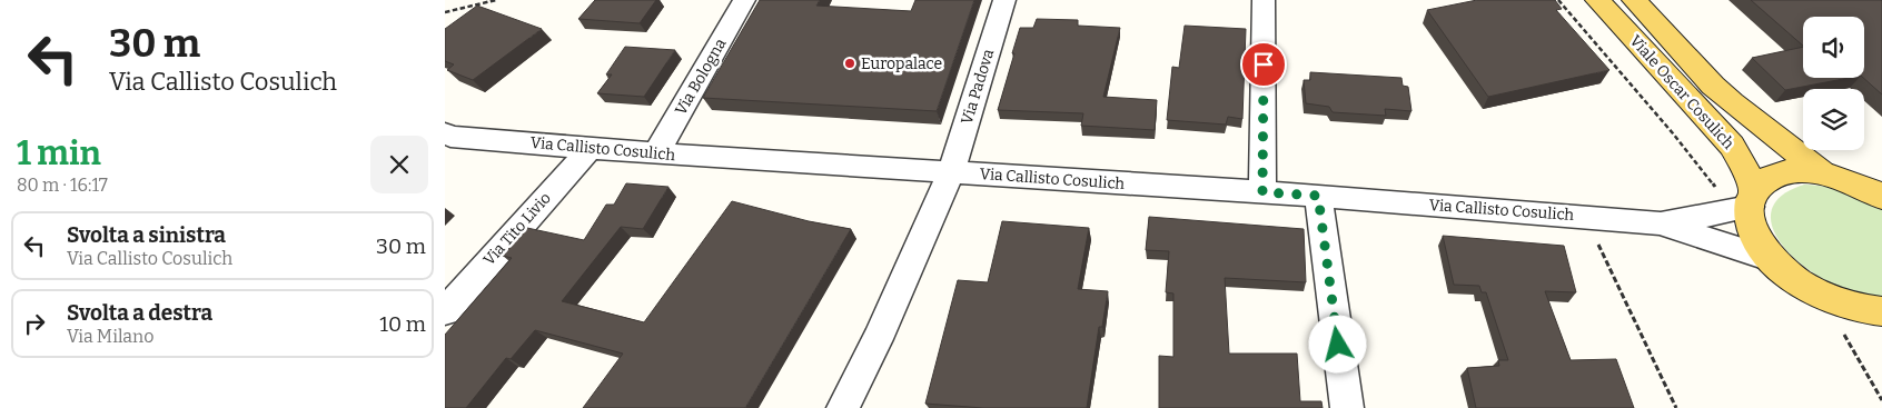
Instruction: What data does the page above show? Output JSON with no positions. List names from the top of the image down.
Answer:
{
  "streets": {
    "main road": ["Viale Oscar Cosulich", "Via Callisto Cosulich"],
    "street": ["Via Bologna", "Via Padova", "Via Tito Livio"]
  },
  "crossings": [
    ["Via Bologna", "Via Callisto Cosulich"],
    ["Via Padova", "Via Callisto Cosulich"],
    ["Viale Oscar Cosulich", "Via Callisto Cosulich"],
    ["Via Callisto Cosulich", "Via Tito Livio"]
  ],
  "places": ["Europalace"],
  "page": {
    "turn": ["30 m", "Via Callisto Cosulich"],
    "heading": ["1 min", "80 m · 16:17"],
    "list": [
      {
        "name": "Svolta a sinistra",
        "note": "Via Callisto Cosulich",
        "value": "30 m"
      },
      {
        "name": "Svolta a destra",
        "note": "Via Milano",
        "value": "10 m"
      }
    ]
  }
}
